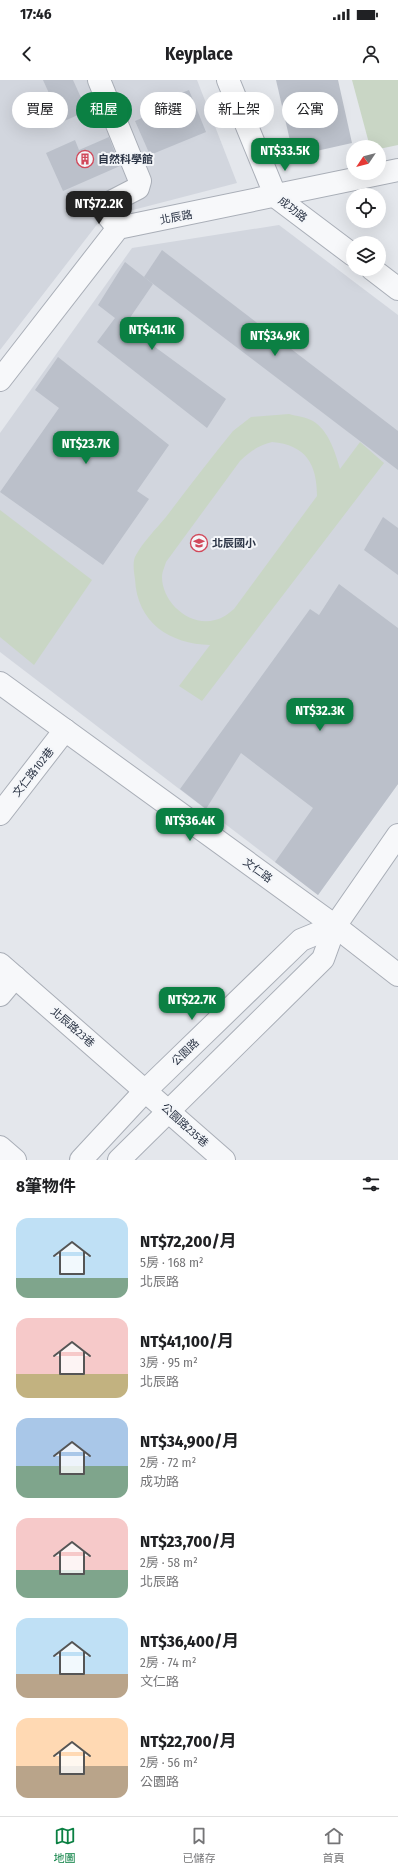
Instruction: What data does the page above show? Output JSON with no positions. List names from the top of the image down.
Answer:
{
  "streets": {
    "street": [
      "成功路",
      "北辰路",
      "文仁路102巷",
      "文仁路",
      "北辰路23巷",
      "公園路",
      "公園路235巷"
    ]
  },
  "crossings": [
    ["成功路", "北辰路"],
    ["文仁路102巷", "文仁路"],
    ["文仁路", "公園路"],
    ["北辰路23巷", "公園路"],
    ["北辰路23巷", "公園路235巷"],
    ["公園路", "公園路235巷"]
  ],
  "places": {
    "building": ["自然科學館"],
    "school or university": ["北辰國小"]
  },
  "north": "bottom left",
  "page": {
    "status": "17:46",
    "header": "Keyplace",
    "chip": [
      "買屋",
      "租屋",
      "篩選",
      "新上架",
      "公寓"
    ],
    "price": [
      "NT$33.5K",
      "NT$72.2K",
      "NT$41.1K",
      "NT$34.9K",
      "NT$23.7K",
      "NT$32.3K",
      "NT$36.4K",
      "NT$22.7K"
    ],
    "heading": "8筆物件",
    "list": [
      {
        "name": "NT$72,200/月",
        "note": "5房 · 168 m² · 北辰路"
      },
      {
        "name": "NT$41,100/月",
        "note": "3房 · 95 m² · 北辰路"
      },
      {
        "name": "NT$34,900/月",
        "note": "2房 · 72 m² · 成功路"
      },
      {
        "name": "NT$23,700/月",
        "note": "2房 · 58 m² · 北辰路"
      },
      {
        "name": "NT$36,400/月",
        "note": "2房 · 74 m² · 文仁路"
      },
      {
        "name": "NT$22,700/月",
        "note": "2房 · 56 m² · 公園路"
      }
    ],
    "tabs": ["地圖", "已儲存", "首頁"]
  }
}
